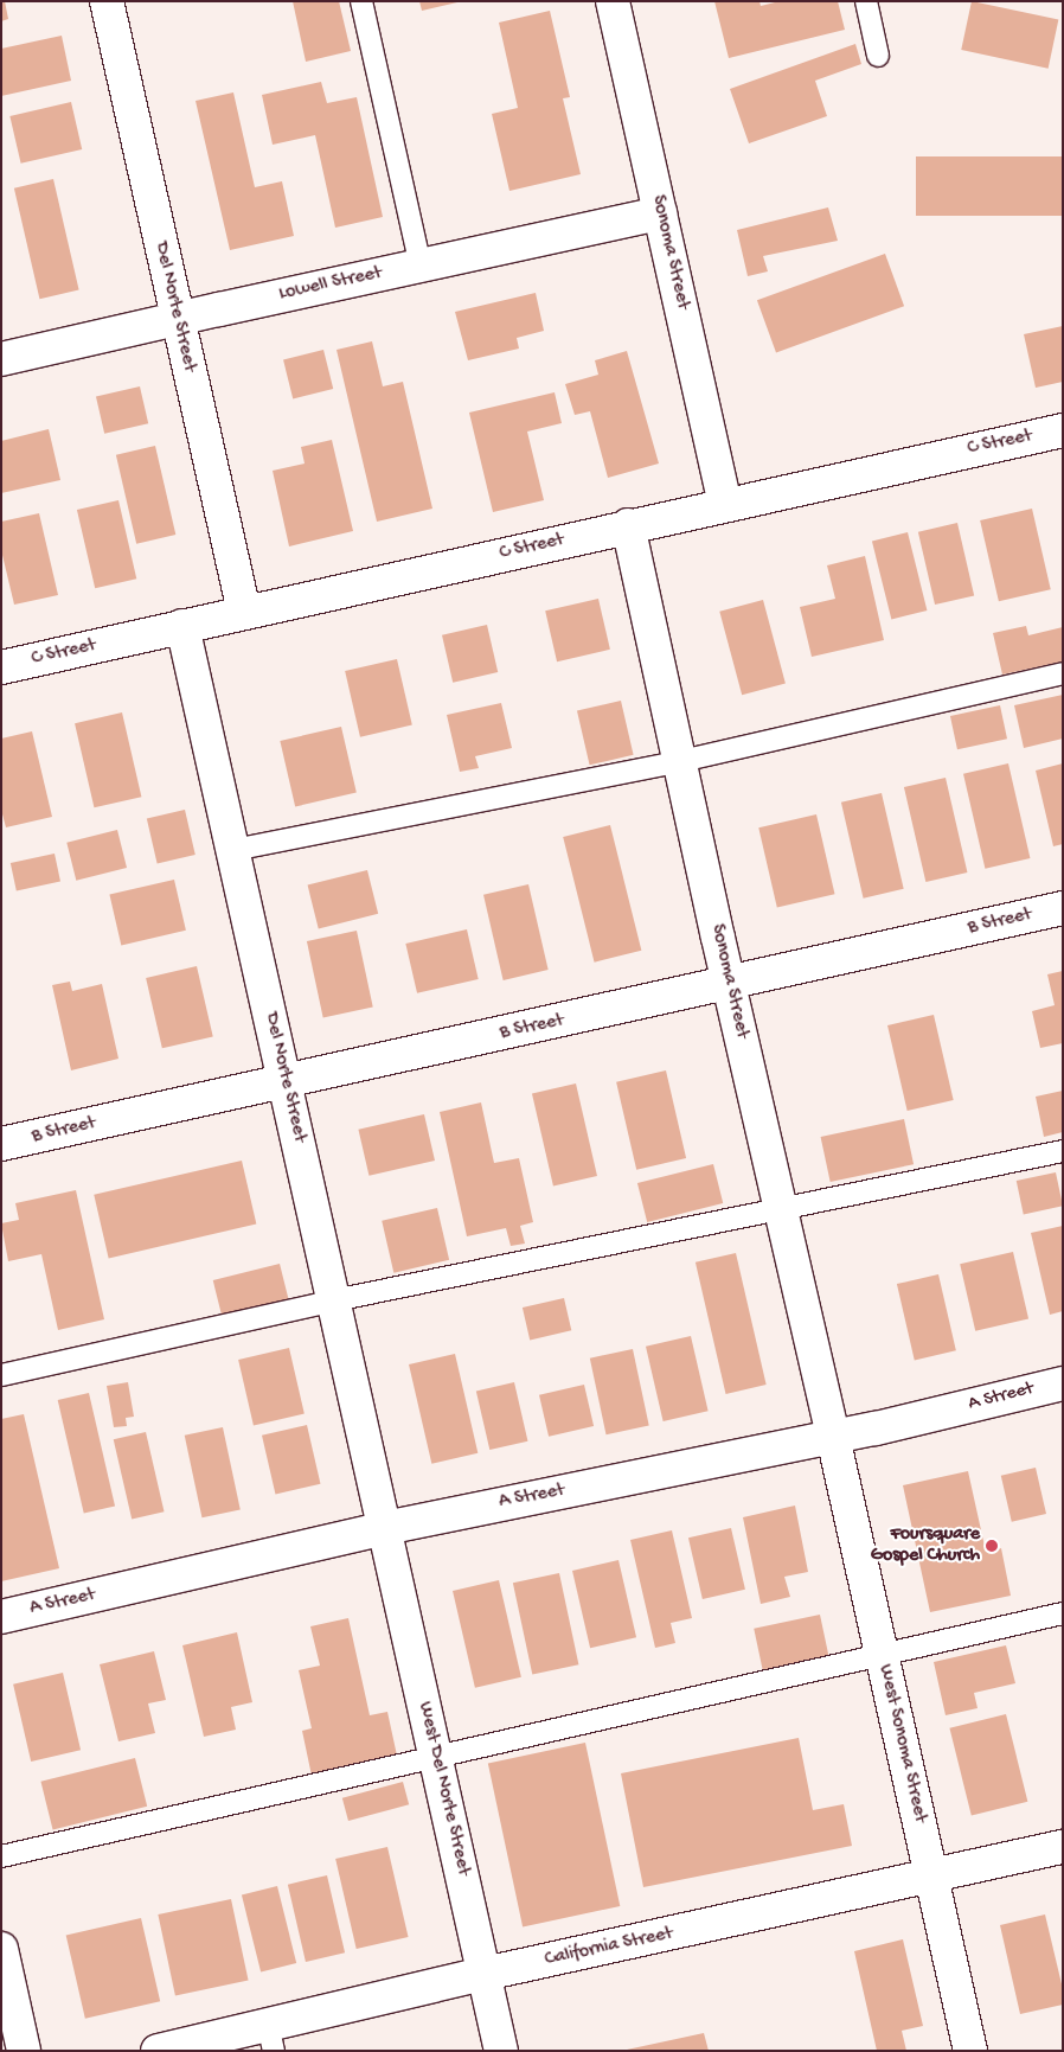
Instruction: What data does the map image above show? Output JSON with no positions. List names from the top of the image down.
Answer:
{
  "streets": {
    "street": [
      "Sonoma Street",
      "Lowell Street",
      "Del Norte Street",
      "C Street",
      "B Street",
      "A Street",
      "West Sonoma Street",
      "West Del Norte Street",
      "California Street"
    ]
  },
  "crossings": [
    ["Sonoma Street", "Lowell Street"],
    ["Sonoma Street", "C Street"],
    ["Sonoma Street", "B Street"],
    ["Sonoma Street", "A Street"],
    ["Sonoma Street", "West Sonoma Street"],
    ["Lowell Street", "Del Norte Street"],
    ["Del Norte Street", "C Street"],
    ["Del Norte Street", "B Street"],
    ["Del Norte Street", "A Street"],
    ["Del Norte Street", "West Del Norte Street"],
    ["A Street", "West Sonoma Street"],
    ["A Street", "West Del Norte Street"],
    ["West Sonoma Street", "California Street"],
    ["West Del Norte Street", "California Street"]
  ],
  "places": ["Foursquare Gospel Church"]
}
